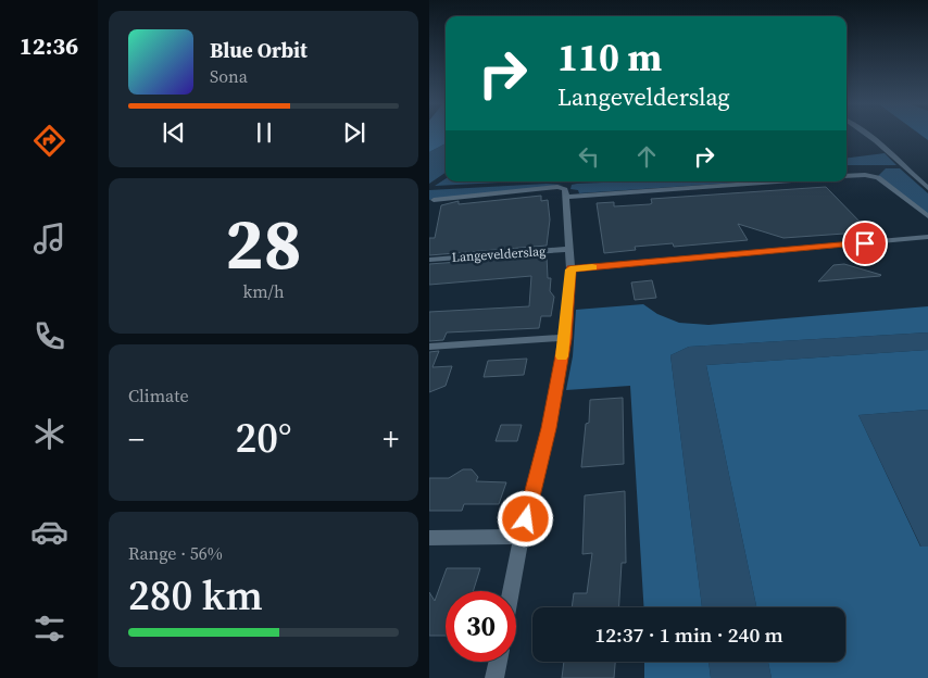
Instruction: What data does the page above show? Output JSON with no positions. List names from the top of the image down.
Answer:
{
  "streets": {
    "street": ["Langevelderslag"]
  },
  "page": {
    "tabs": "12:36",
    "turn": ["110 m", "Langevelderslag"],
    "song": ["Blue Orbit", "Sona"],
    "tile": [
      ["28", "km/h"],
      "Climate",
      ["Range · 56%", "280 km"]
    ],
    "heat": ["−", "20°", "+"],
    "limit": "30",
    "trip": "12:37 · 1 min · 240 m"
  }
}
